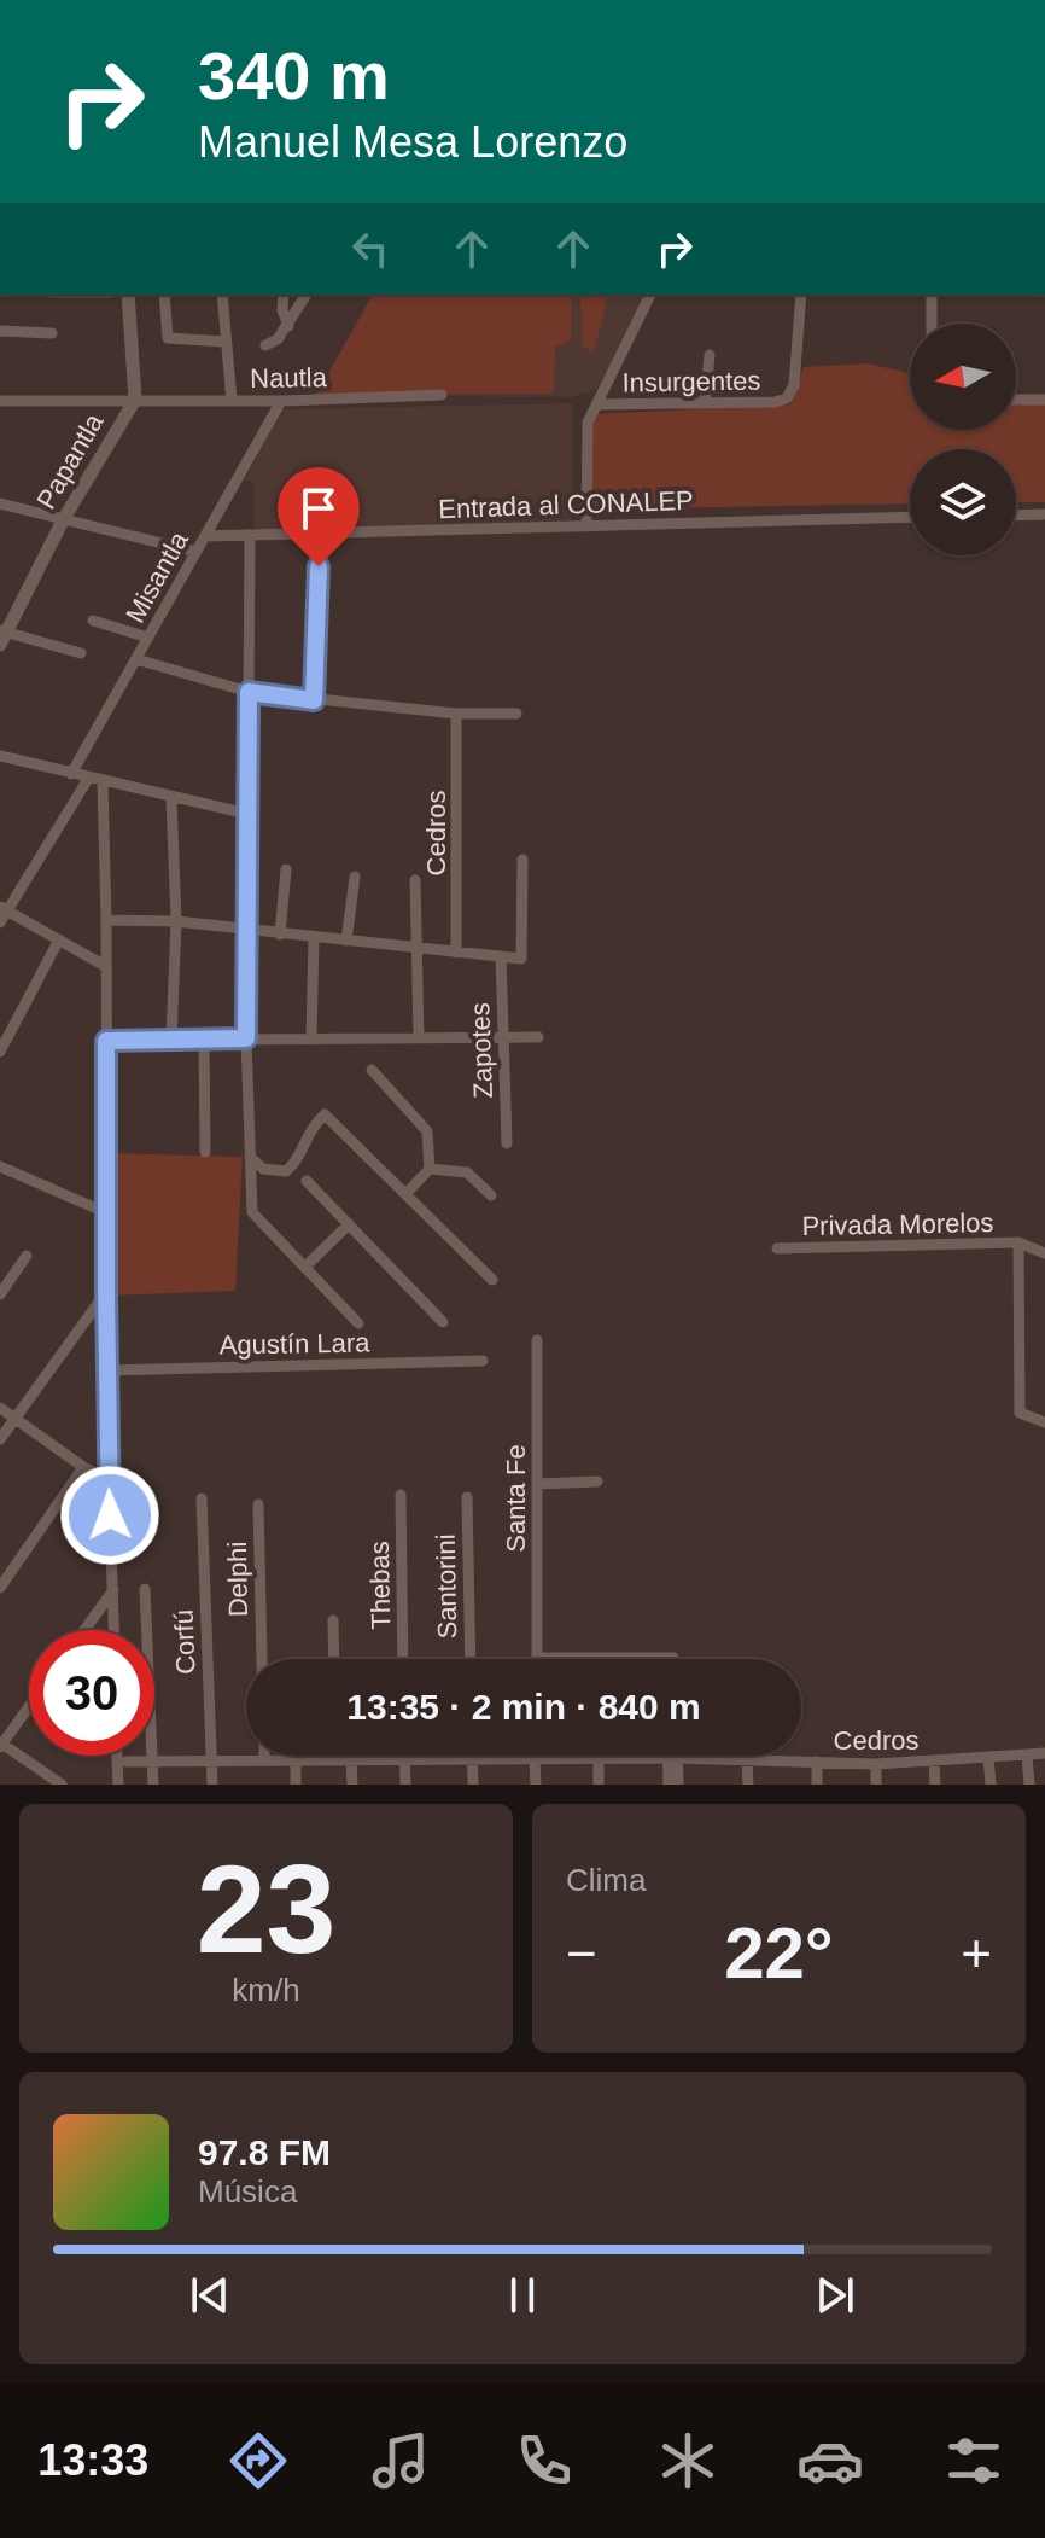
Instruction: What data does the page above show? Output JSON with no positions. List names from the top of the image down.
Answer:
{
  "streets": {
    "street": [
      "Nautla",
      "Insurgentes",
      "Papantla",
      "Entrada al CONALEP",
      "Misantla",
      "Cedros",
      "Zapotes",
      "Privada Morelos",
      "Agustín Lara",
      "Santa Fe",
      "Delphi",
      "Thebas",
      "Santorini",
      "Corfú"
    ]
  },
  "crossings": [
    ["Nautla", "Papantla"],
    ["Nautla", "Misantla"],
    ["Entrada al CONALEP", "Misantla"],
    ["Cedros", "Corfú"]
  ],
  "north": "left",
  "page": {
    "turn": ["340 m", "Manuel Mesa Lorenzo"],
    "limit": "30",
    "trip": "13:35 · 2 min · 840 m",
    "tile": [
      ["23", "km/h"],
      "Clima"
    ],
    "heat": ["−", "22°", "+"],
    "song": ["97.8 FM", "Música"],
    "tabs": "13:33"
  }
}
